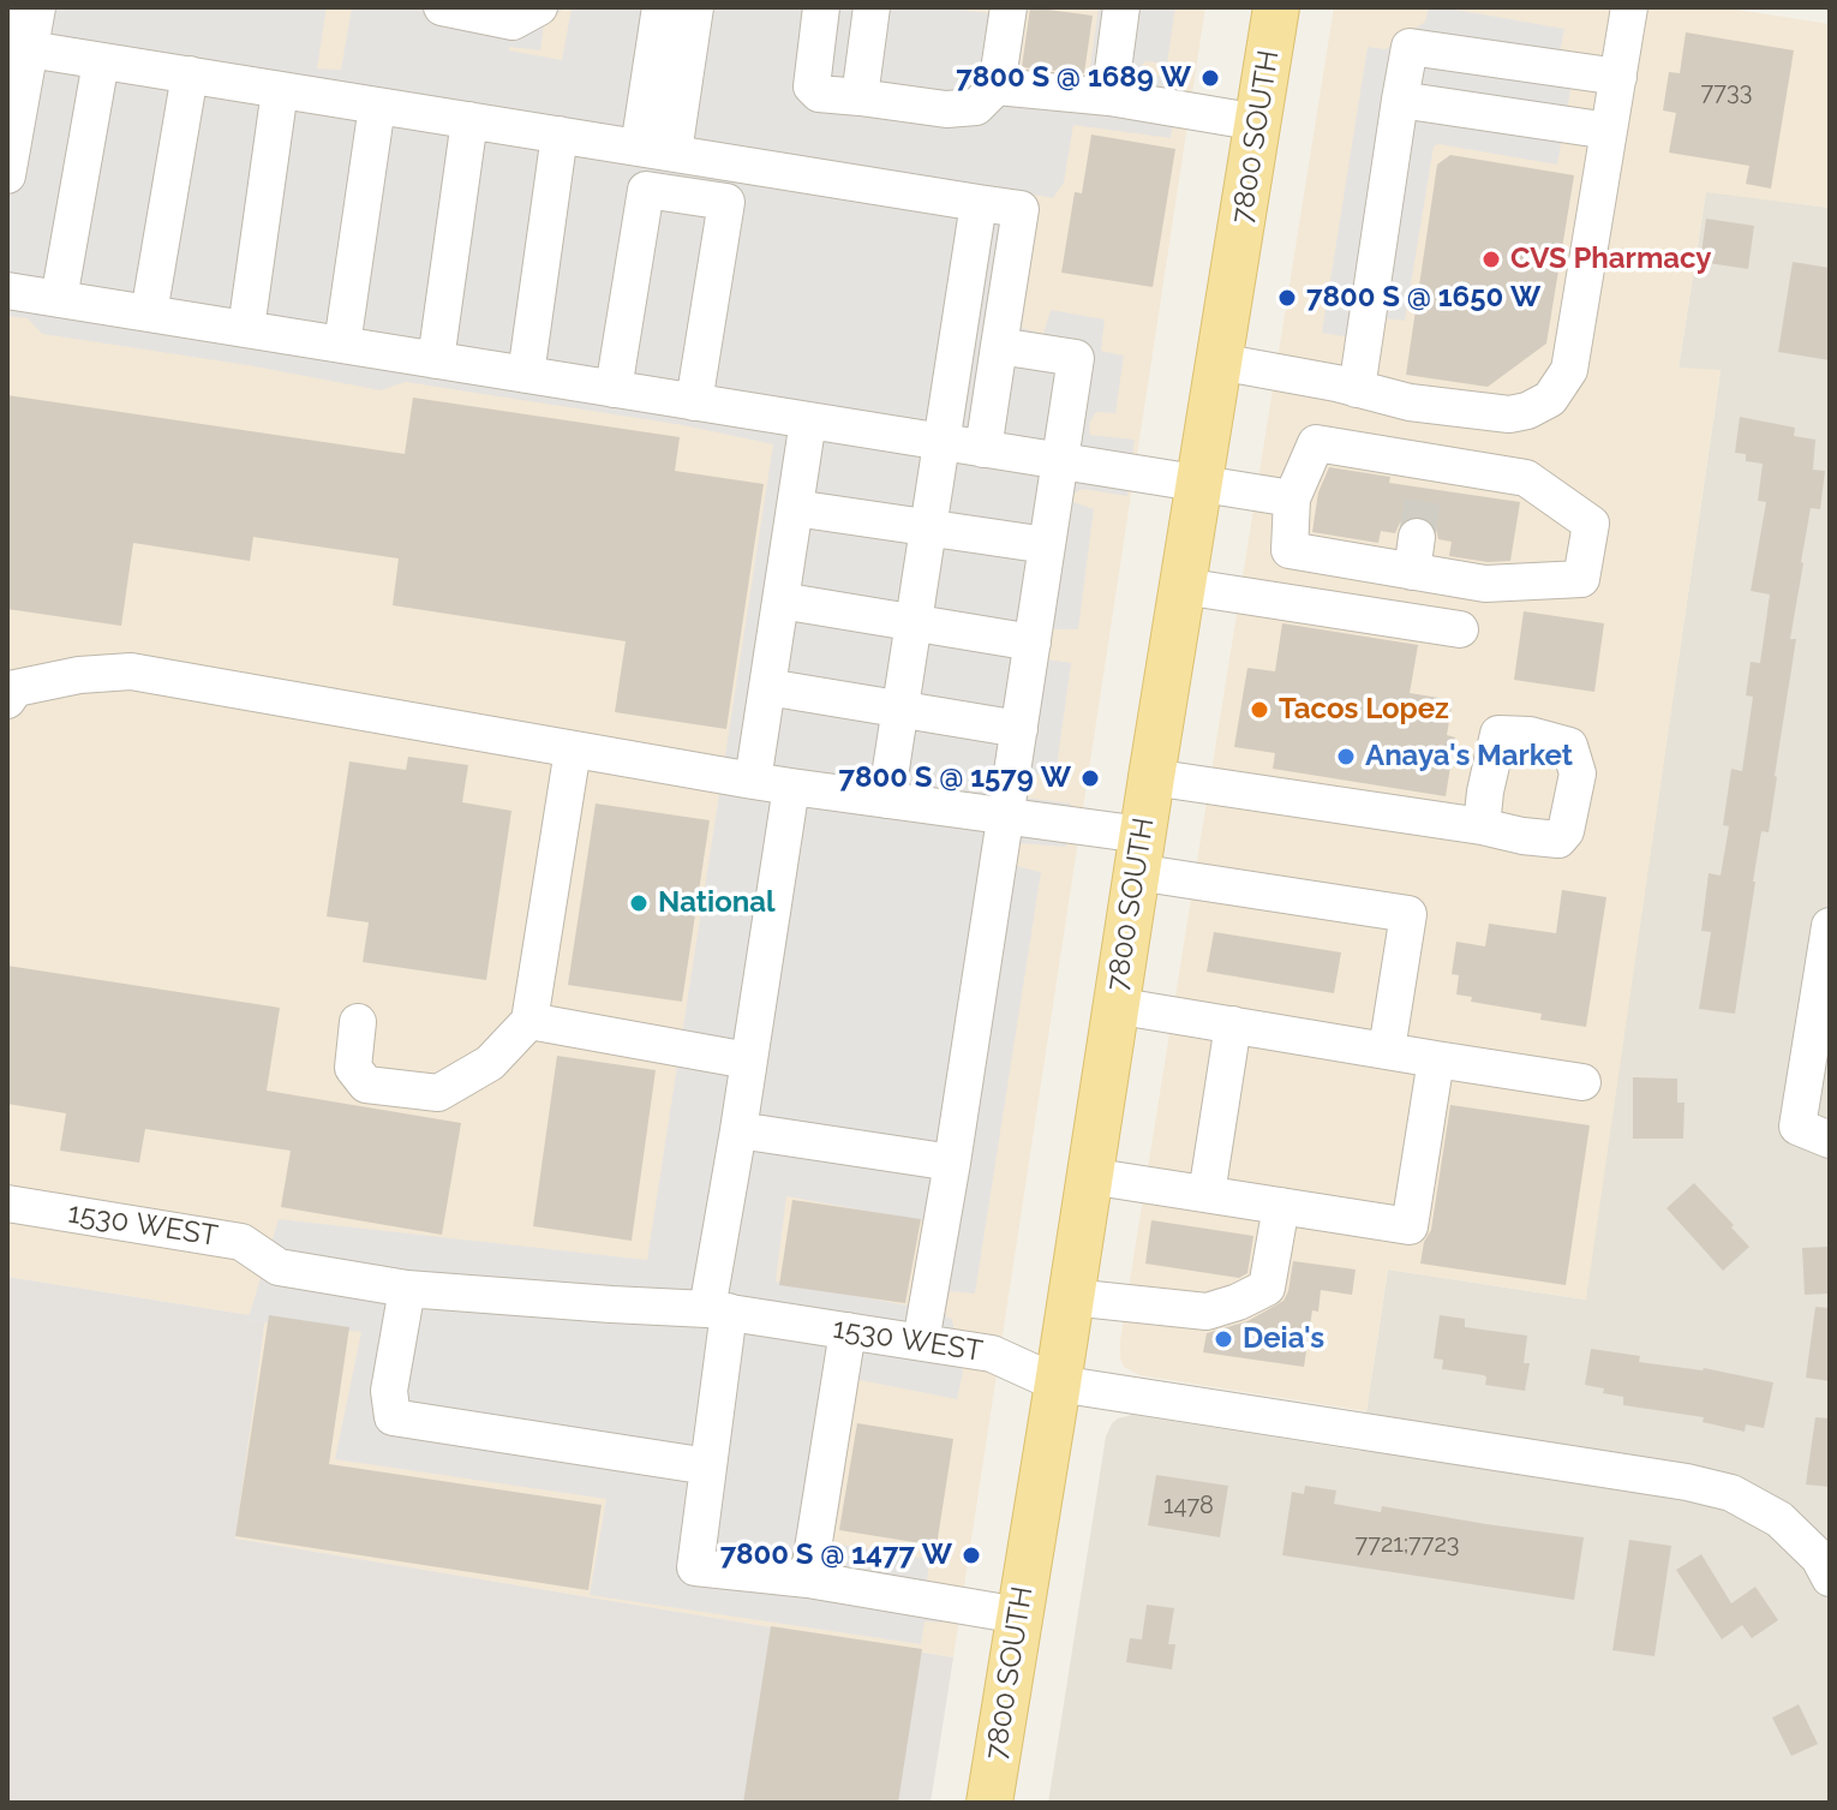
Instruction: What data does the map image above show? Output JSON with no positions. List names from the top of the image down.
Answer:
{
  "streets": {
    "main road": ["7800 SOUTH"],
    "street": ["1530 WEST"]
  },
  "crossings": [
    ["7800 SOUTH", "1530 WEST"]
  ],
  "places": [
    "7800 S @ 1689 W",
    "CVS Pharmacy",
    "7800 S @ 1650 W",
    "Tacos Lopez",
    "Anaya's Market",
    "7800 S @ 1579 W",
    "National",
    "Deia's",
    "7800 S @ 1477 W"
  ],
  "house_numbers": ["7733", "1478", "7721;7723"]
}
